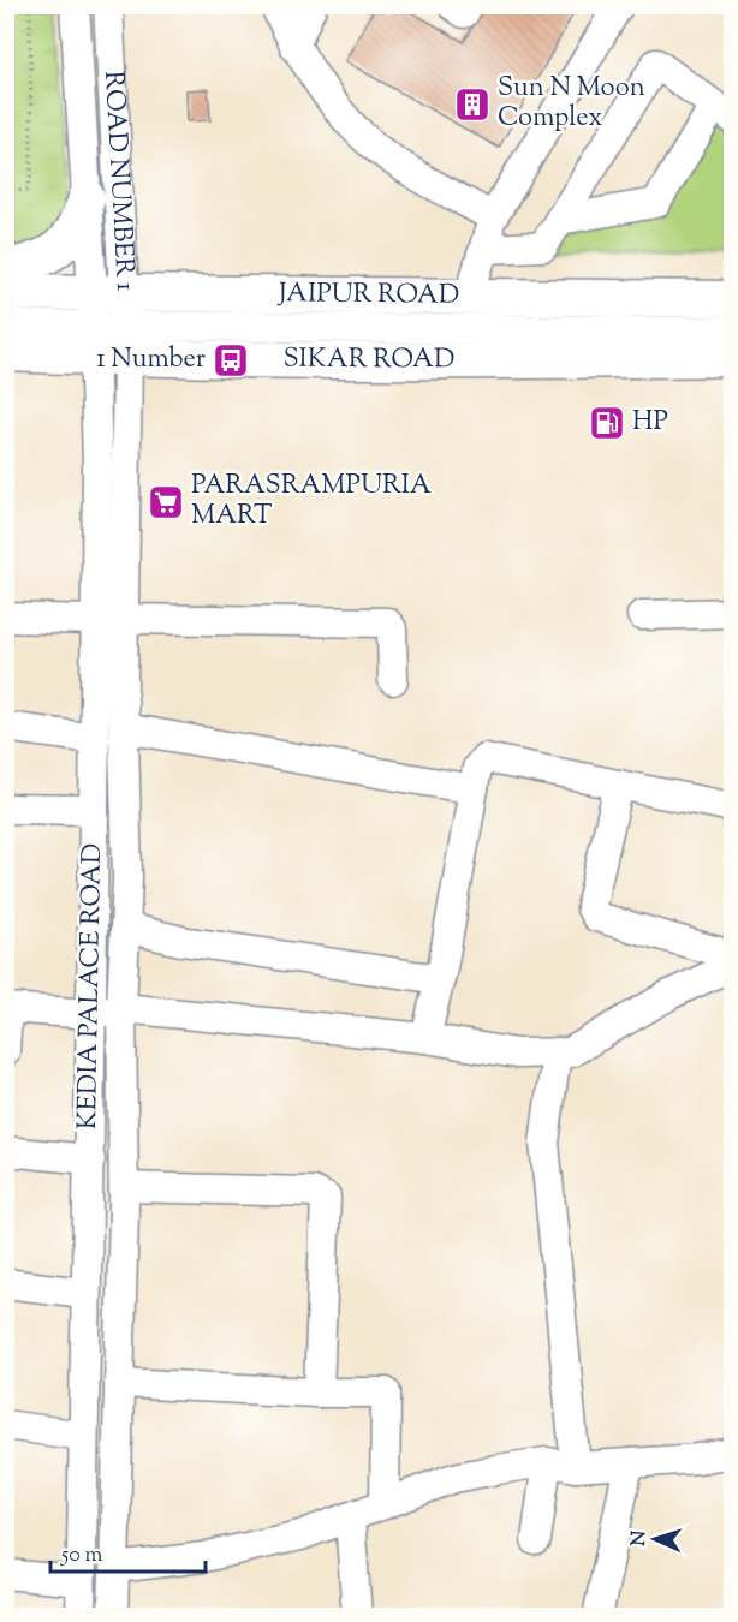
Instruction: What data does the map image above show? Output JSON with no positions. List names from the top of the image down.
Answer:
{
  "streets": {
    "main road": ["JAIPUR ROAD", "SIKAR ROAD"],
    "street": ["ROAD NUMBER 1", "KEDIA PALACE ROAD"]
  },
  "crossings": [
    ["ROAD NUMBER 1", "JAIPUR ROAD"],
    ["ROAD NUMBER 1", "SIKAR ROAD"],
    ["ROAD NUMBER 1", "KEDIA PALACE ROAD"],
    ["JAIPUR ROAD", "SIKAR ROAD"],
    ["JAIPUR ROAD", "KEDIA PALACE ROAD"],
    ["SIKAR ROAD", "KEDIA PALACE ROAD"]
  ],
  "places": {
    "building": ["Sun N Moon Complex"],
    "bus stop": ["1 Number"],
    "fuel station": ["HP"],
    "supermarket": ["PARASRAMPURIA MART"]
  },
  "scale_bar": "50 m",
  "north": "left"
}
